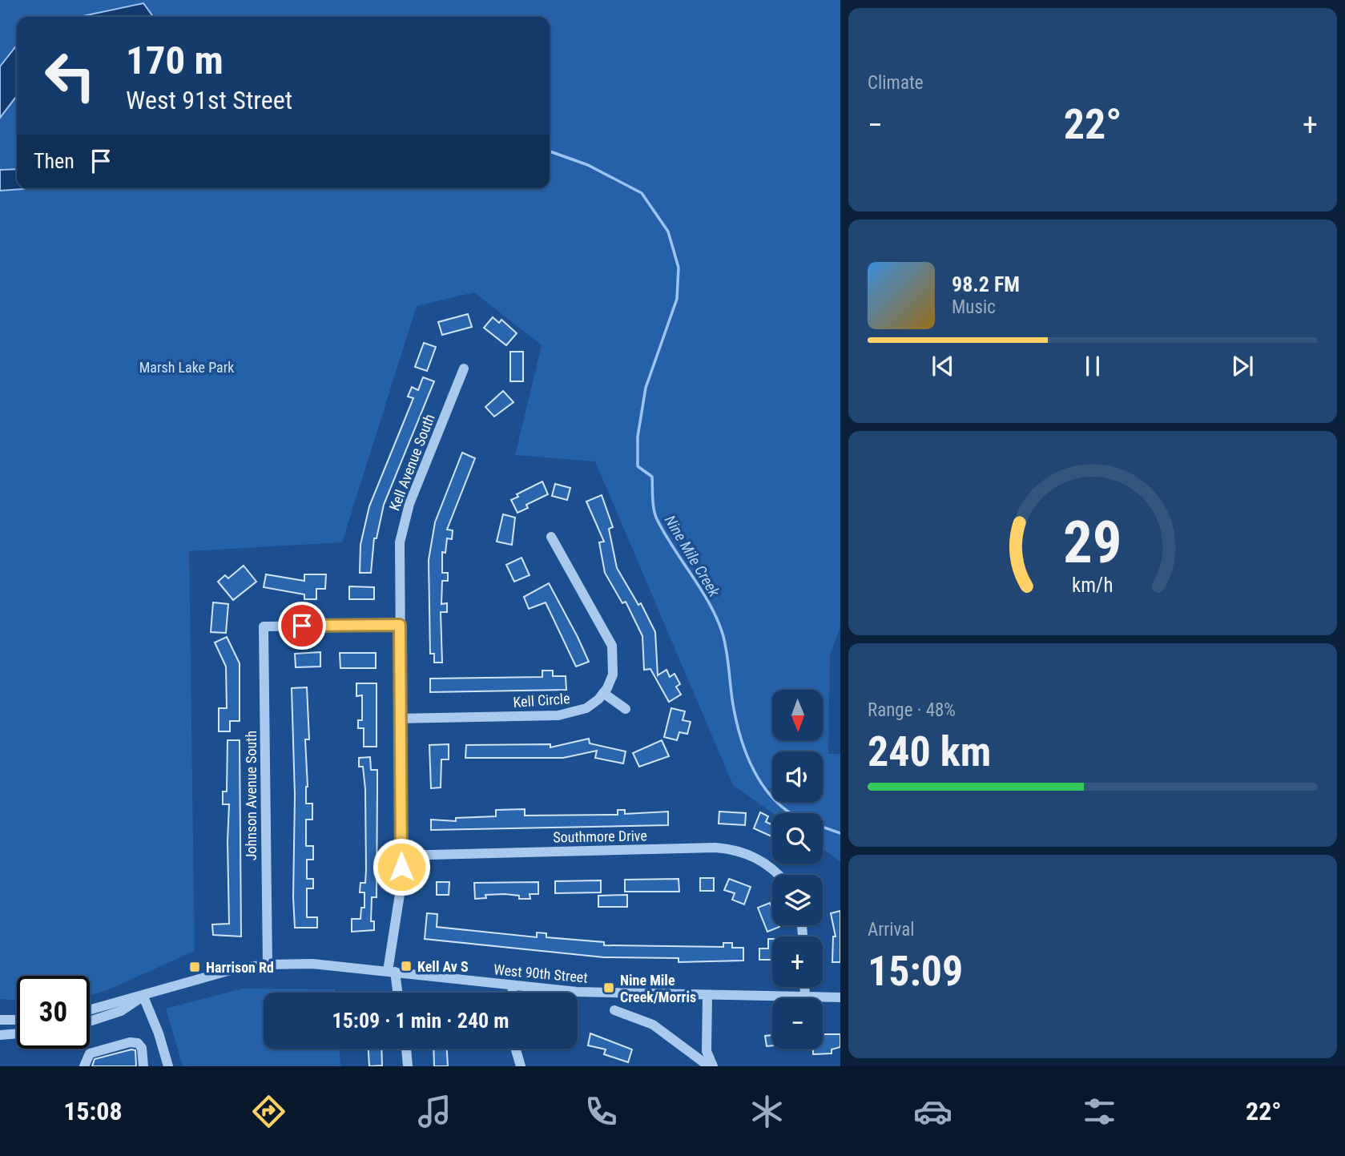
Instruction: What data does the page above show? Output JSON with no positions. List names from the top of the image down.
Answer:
{
  "streets": {
    "street": [
      "Kell Avenue South",
      "Kell Circle",
      "Johnson Avenue South",
      "Southmore Drive",
      "West 90th Street"
    ]
  },
  "crossings": [
    ["Kell Avenue South", "Kell Circle"],
    ["Kell Avenue South", "Johnson Avenue South"],
    ["Kell Avenue South", "Southmore Drive"],
    ["Kell Avenue South", "West 90th Street"],
    ["Johnson Avenue South", "West 90th Street"]
  ],
  "water": ["Nine Mile Creek"],
  "parks": ["Marsh Lake Park"],
  "places": {
    "transit": ["Kell Av S", "Harrison Rd", "Nine Mile Creek/Morris"]
  },
  "north": "bottom",
  "page": {
    "tile": [
      "Climate",
      ["Range · 48%", "240 km"],
      ["Arrival", "15:09"]
    ],
    "turn": ["170 m", "West 91st Street"],
    "heat": ["−", "22°", "+"],
    "then": "Then",
    "song": ["98.2 FM", "Music"],
    "map_buttons": ["+", "−"],
    "limit": "30",
    "trip": "15:09 · 1 min · 240 m",
    "tabs": ["15:08", "22°"],
    "gauge": ["29", "km/h"]
  }
}
